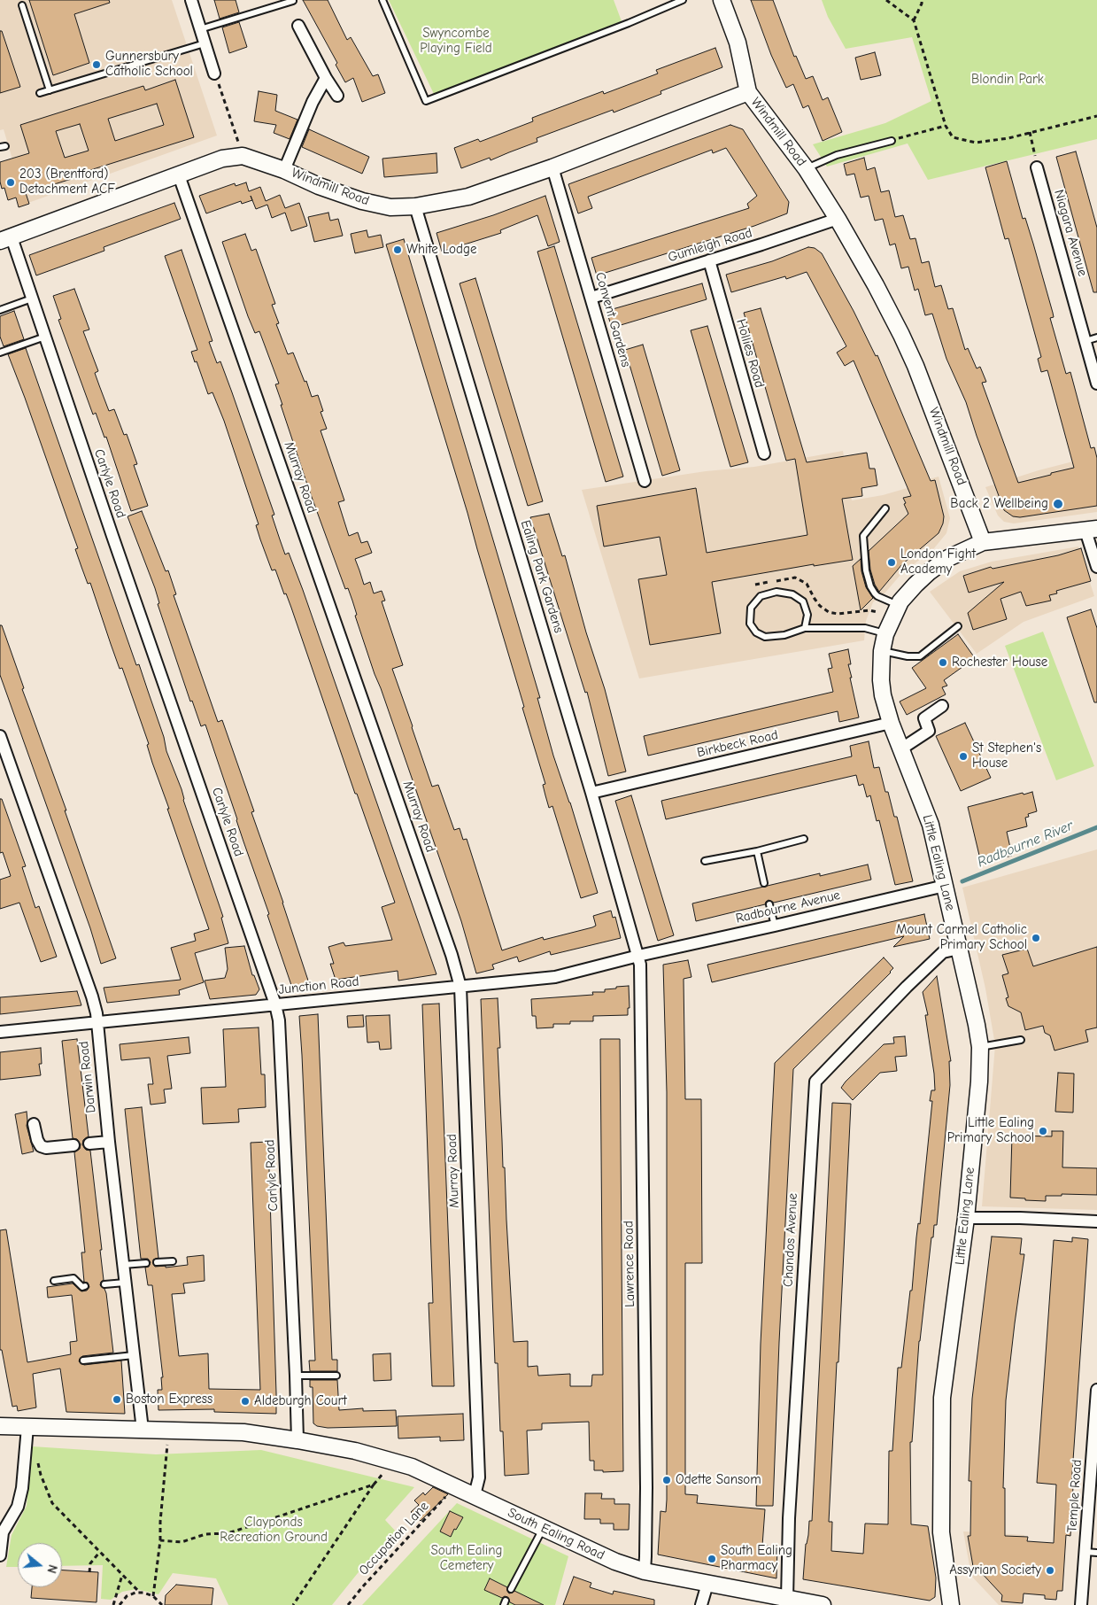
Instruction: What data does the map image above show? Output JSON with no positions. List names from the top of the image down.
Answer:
{
  "streets": {
    "main road": ["Windmill Road", "Little Ealing Lane", "South Ealing Road"],
    "street": [
      "Niagara Avenue",
      "Gumleigh Road",
      "Convent Gardens",
      "Hollies Road",
      "Murray Road",
      "Carlyle Road",
      "Ealing Park Gardens",
      "Birkbeck Road",
      "Radbourne Avenue",
      "Junction Road",
      "Darwin Road",
      "Chandos Avenue",
      "Lawrence Road",
      "Temple Road"
    ],
    "path": ["Occupation Lane"]
  },
  "crossings": [
    ["Windmill Road", "Gumleigh Road"],
    ["Windmill Road", "Convent Gardens"],
    ["Windmill Road", "Murray Road"],
    ["Windmill Road", "Carlyle Road"],
    ["Windmill Road", "Ealing Park Gardens"],
    ["Windmill Road", "Little Ealing Lane"],
    ["Gumleigh Road", "Convent Gardens"],
    ["Gumleigh Road", "Hollies Road"],
    ["Murray Road", "Junction Road"],
    ["Murray Road", "South Ealing Road"],
    ["Carlyle Road", "Junction Road"],
    ["Carlyle Road", "South Ealing Road"],
    ["Ealing Park Gardens", "Birkbeck Road"],
    ["Ealing Park Gardens", "Radbourne Avenue"],
    ["Ealing Park Gardens", "Junction Road"],
    ["Ealing Park Gardens", "Lawrence Road"],
    ["Birkbeck Road", "Little Ealing Lane"],
    ["Little Ealing Lane", "Radbourne Avenue"],
    ["Little Ealing Lane", "Chandos Avenue"],
    ["Radbourne Avenue", "Junction Road"],
    ["Radbourne Avenue", "Lawrence Road"],
    ["Junction Road", "Darwin Road"],
    ["Junction Road", "Lawrence Road"],
    ["Darwin Road", "South Ealing Road"],
    ["Chandos Avenue", "South Ealing Road"],
    ["Lawrence Road", "South Ealing Road"],
    ["South Ealing Road", "Occupation Lane"]
  ],
  "water": ["Radbourne River"],
  "parks": [
    "Swyncombe Playing Field",
    "Blondin Park",
    "Clayponds Recreation Ground",
    "South Ealing Cemetery"
  ],
  "places": [
    "Gunnersbury Catholic School",
    "203 (Brentford) Detachment ACF",
    "White Lodge",
    "Back 2 Wellbeing",
    "London Fight Academy",
    "Rochester House",
    "St Stephen's House",
    "Mount Carmel Catholic Primary School",
    "Little Ealing Primary School",
    "Boston Express",
    "Aldeburgh Court",
    "Odette Sansom",
    "South Ealing Pharmacy",
    "Assyrian Society"
  ],
  "north": "right"
}
